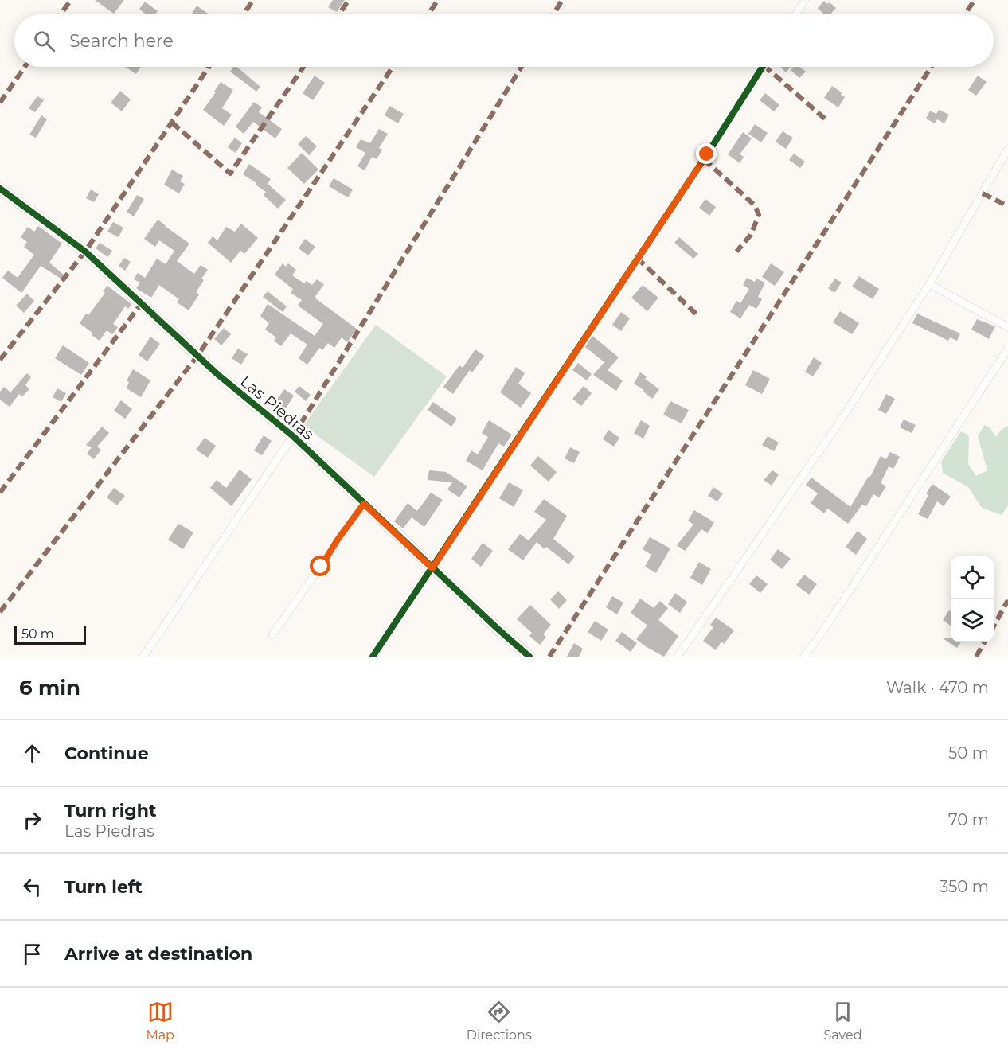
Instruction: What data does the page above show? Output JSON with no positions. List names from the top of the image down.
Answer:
{
  "streets": {
    "street": ["Las Piedras"]
  },
  "scale_bar": "50 m",
  "page": {
    "search": "Search here",
    "scale": "50 m",
    "heading": ["6 min", "Walk · 470 m"],
    "list": [
      ["Continue", "50 m"],
      ["Turn right", "Las Piedras", "70 m"],
      ["Turn left", "350 m"],
      "Arrive at destination"
    ],
    "nav": ["Map", "Directions", "Saved"]
  }
}
